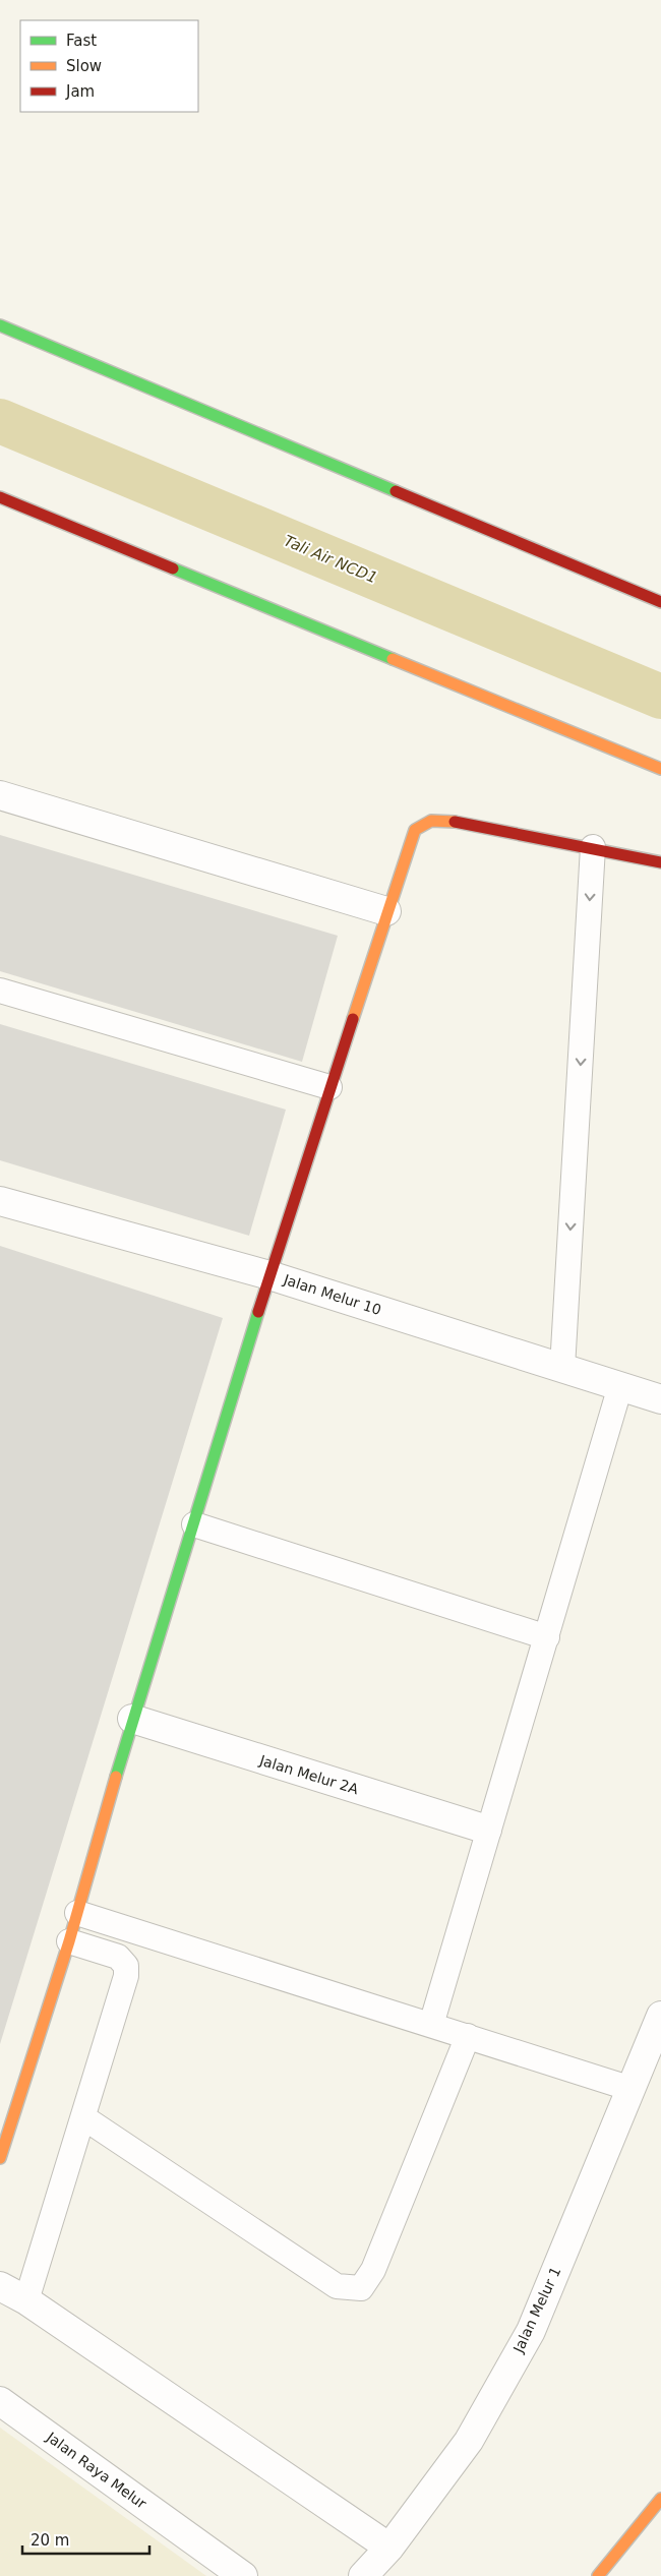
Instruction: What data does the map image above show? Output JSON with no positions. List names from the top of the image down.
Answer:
{
  "streets": {
    "street": [
      "Jalan Melur 10",
      "Jalan Melur 2A",
      "Jalan Melur 1",
      "Jalan Raya Melur"
    ]
  },
  "water": ["Tali Air NCD1"],
  "legend": ["Fast", "Slow", "Jam"],
  "scale_bar": "20 m"
}
